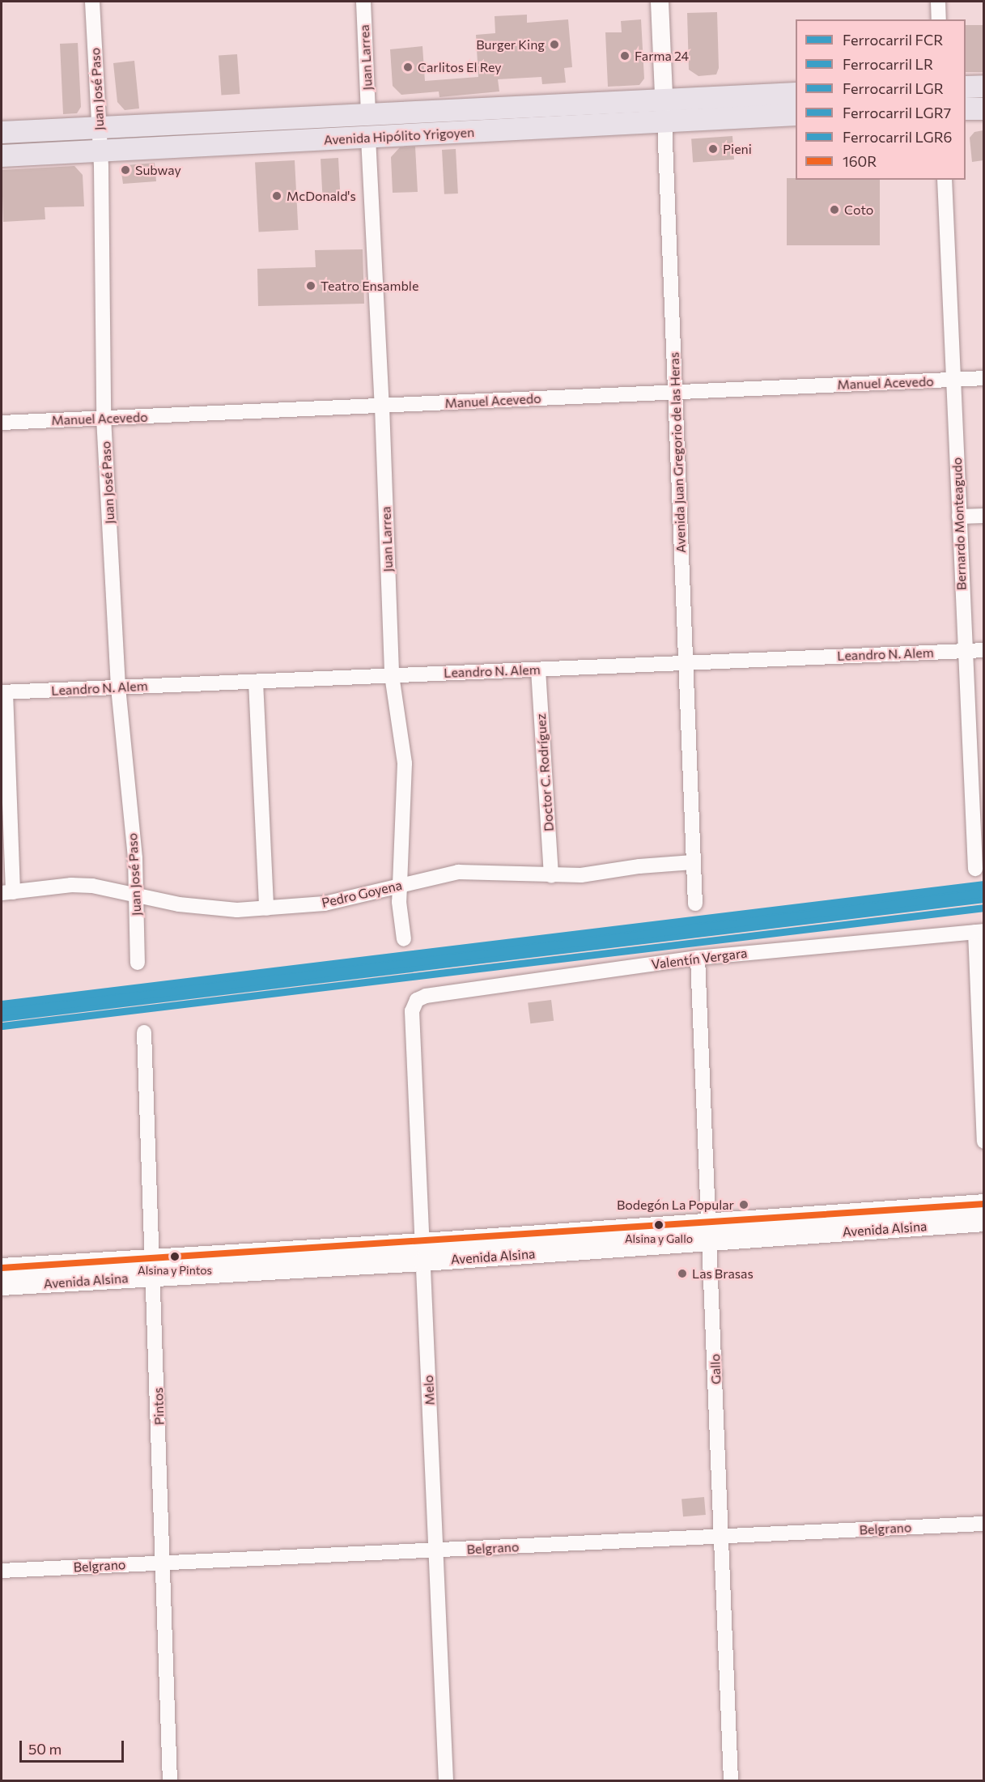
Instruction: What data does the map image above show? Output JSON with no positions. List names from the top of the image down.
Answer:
{
  "streets": {
    "main road": ["Avenida Hipólito Yrigoyen", "Avenida Alsina"],
    "street": [
      "Juan Larrea",
      "Juan José Paso",
      "Manuel Acevedo",
      "Avenida Juan Gregorio de las Heras",
      "Bernardo Monteagudo",
      "Leandro N. Alem",
      "Doctor C. Rodríguez",
      "Pedro Goyena",
      "Valentín Vergara",
      "Gallo",
      "Melo",
      "Pintos",
      "Belgrano"
    ]
  },
  "crossings": [
    ["Juan Larrea", "Avenida Hipólito Yrigoyen"],
    ["Juan Larrea", "Manuel Acevedo"],
    ["Juan Larrea", "Leandro N. Alem"],
    ["Juan Larrea", "Pedro Goyena"],
    ["Juan José Paso", "Avenida Hipólito Yrigoyen"],
    ["Juan José Paso", "Manuel Acevedo"],
    ["Juan José Paso", "Leandro N. Alem"],
    ["Juan José Paso", "Pedro Goyena"],
    ["Avenida Hipólito Yrigoyen", "Avenida Juan Gregorio de las Heras"],
    ["Manuel Acevedo", "Avenida Juan Gregorio de las Heras"],
    ["Manuel Acevedo", "Bernardo Monteagudo"],
    ["Avenida Juan Gregorio de las Heras", "Leandro N. Alem"],
    ["Avenida Juan Gregorio de las Heras", "Pedro Goyena"],
    ["Bernardo Monteagudo", "Leandro N. Alem"],
    ["Leandro N. Alem", "Doctor C. Rodríguez"],
    ["Doctor C. Rodríguez", "Pedro Goyena"],
    ["Valentín Vergara", "Gallo"],
    ["Valentín Vergara", "Melo"],
    ["Avenida Alsina", "Gallo"],
    ["Avenida Alsina", "Melo"],
    ["Avenida Alsina", "Pintos"],
    ["Gallo", "Belgrano"],
    ["Melo", "Belgrano"],
    ["Pintos", "Belgrano"]
  ],
  "places": [
    "Burger King",
    "Farma 24",
    "Carlitos El Rey",
    "Pieni",
    "Subway",
    "McDonald's",
    "Coto",
    "Teatro Ensamble",
    "Bodegón La Popular",
    "Alsina y Gallo",
    "Alsina y Pintos",
    "Las Brasas"
  ],
  "lines": [
    "rail line LGR7",
    "rail line LGR",
    "rail line LGR6",
    "rail line FCR",
    "rail line LR",
    "transit line 160R"
  ],
  "legend": [
    "Ferrocarril FCR",
    "Ferrocarril LR",
    "Ferrocarril LGR",
    "Ferrocarril LGR7",
    "Ferrocarril LGR6",
    "160R"
  ],
  "scale_bar": "50 m"
}
